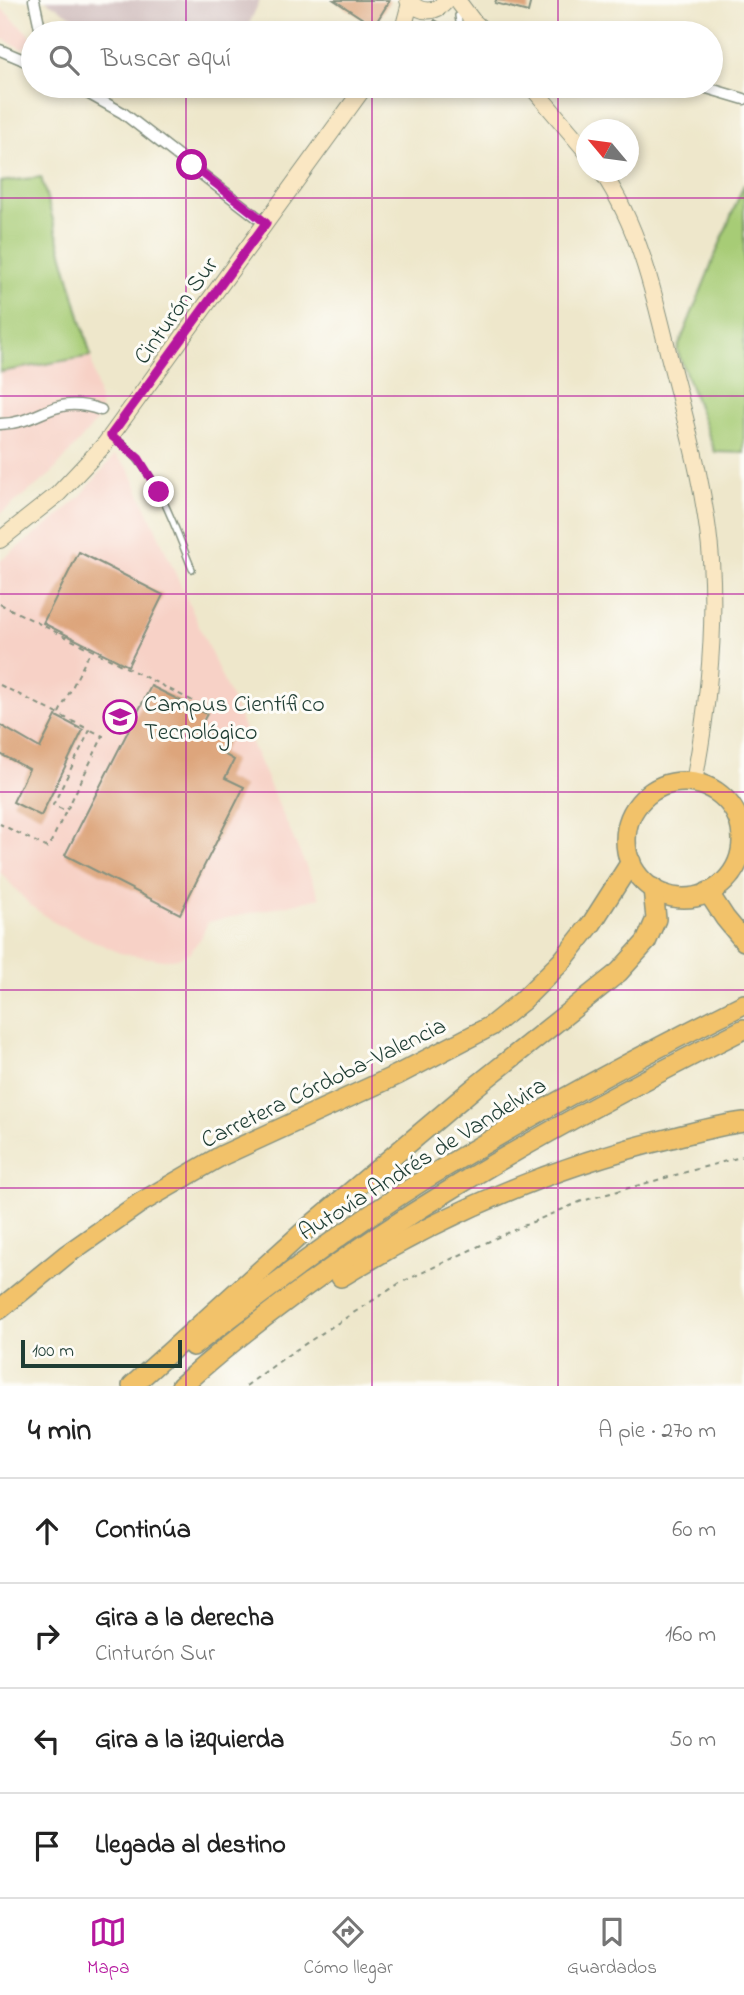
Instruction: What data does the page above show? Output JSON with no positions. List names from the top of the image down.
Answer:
{
  "streets": {
    "highway": ["Carretera Córdoba-Valencia", "Autovía Andrés de Vandelvira"],
    "street": ["Cinturón Sur"]
  },
  "places": {
    "school or university": ["Campus Científico Tecnológico"]
  },
  "scale_bar": "100 m",
  "north": "top left",
  "page": {
    "search": "Buscar aquí",
    "scale": "100 m",
    "heading": ["4 min", "A pie · 270 m"],
    "list": [
      ["Continúa", "60 m"],
      ["Gira a la derecha", "Cinturón Sur", "160 m"],
      ["Gira a la izquierda", "50 m"],
      "Llegada al destino"
    ],
    "nav": ["Mapa", "Cómo llegar", "Guardados"]
  }
}
